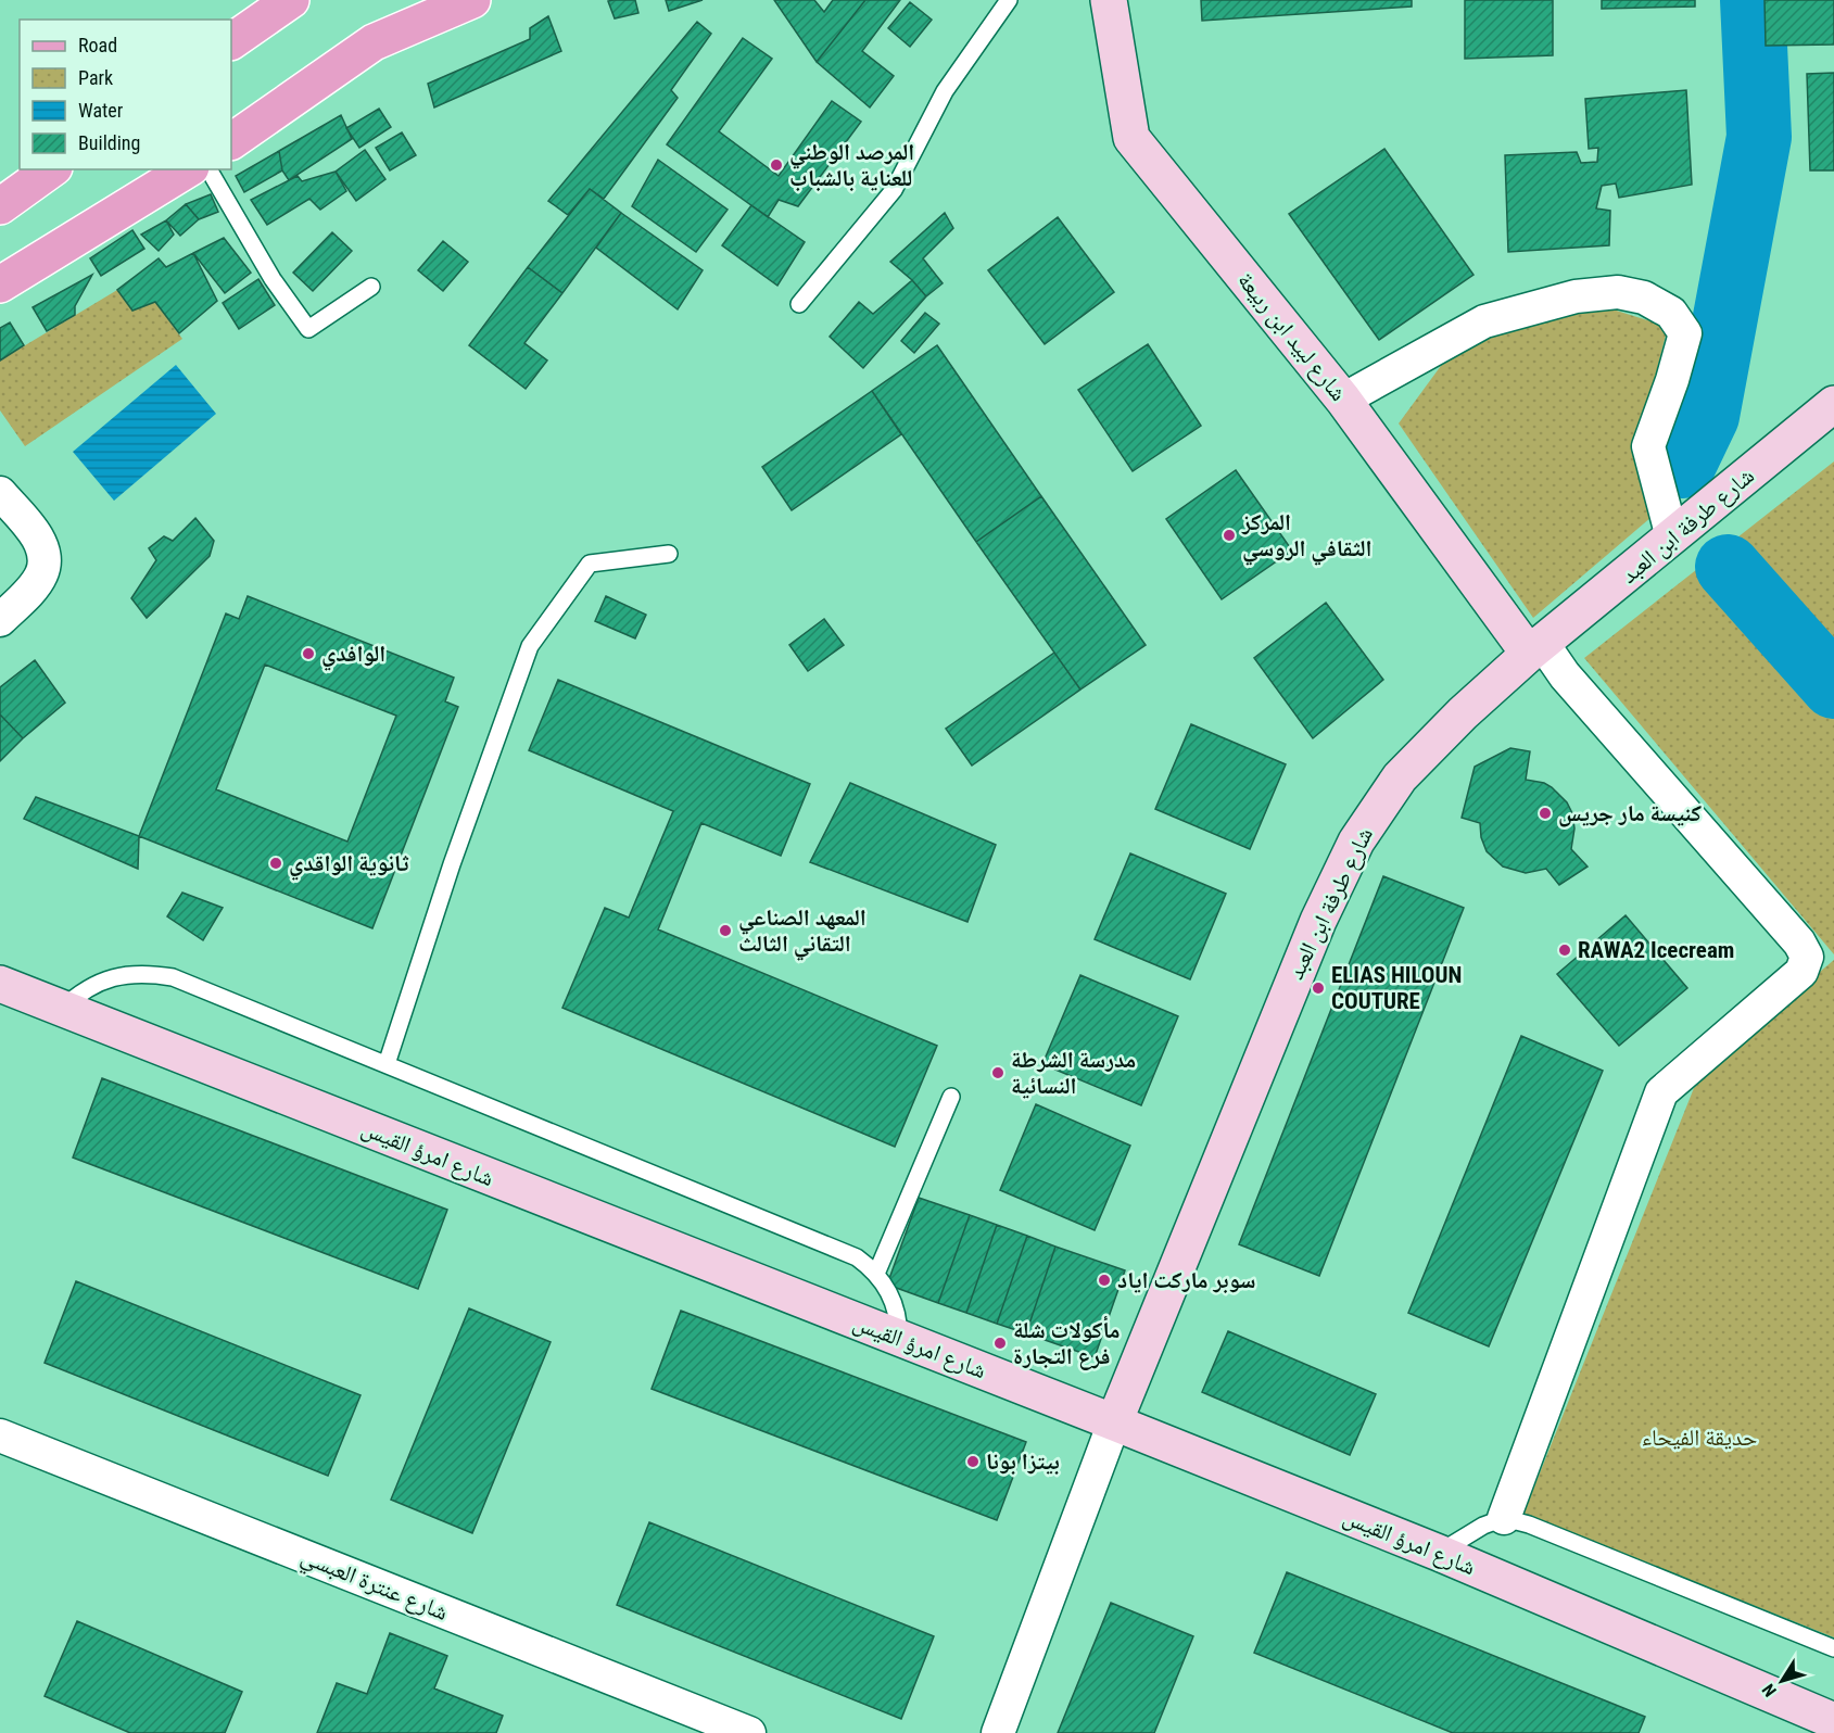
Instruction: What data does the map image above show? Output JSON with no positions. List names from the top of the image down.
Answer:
{
  "streets": {
    "street": [
      "شارع لبيد ابن ربيعة",
      "شارع طرفة ابن العبد",
      "شارع امرؤ القيس",
      "شارع عنترة العبسي"
    ]
  },
  "crossings": [
    ["شارع لبيد ابن ربيعة", "شارع طرفة ابن العبد"],
    ["شارع طرفة ابن العبد", "شارع امرؤ القيس"]
  ],
  "parks": ["حديقة الفيحاء"],
  "places": [
    "المرصد الوطني للعناية بالشباب",
    "المركز الثقافي الروسي",
    "الوافدي",
    "كنيسة مار جريس",
    "ثانوية الواقدي",
    "المعهد الصناعي التقاني الثالث",
    "RAWA2 Icecream",
    "ELIAS HILOUN COUTURE",
    "مدرسة الشرطة النسائية",
    "سوبر ماركت اياد",
    "مأكولات شلة فرع التجارة",
    "بيتزا بونا"
  ],
  "legend": [
    "Road",
    "Park",
    "Water",
    "Building"
  ],
  "north": "bottom left"
}
